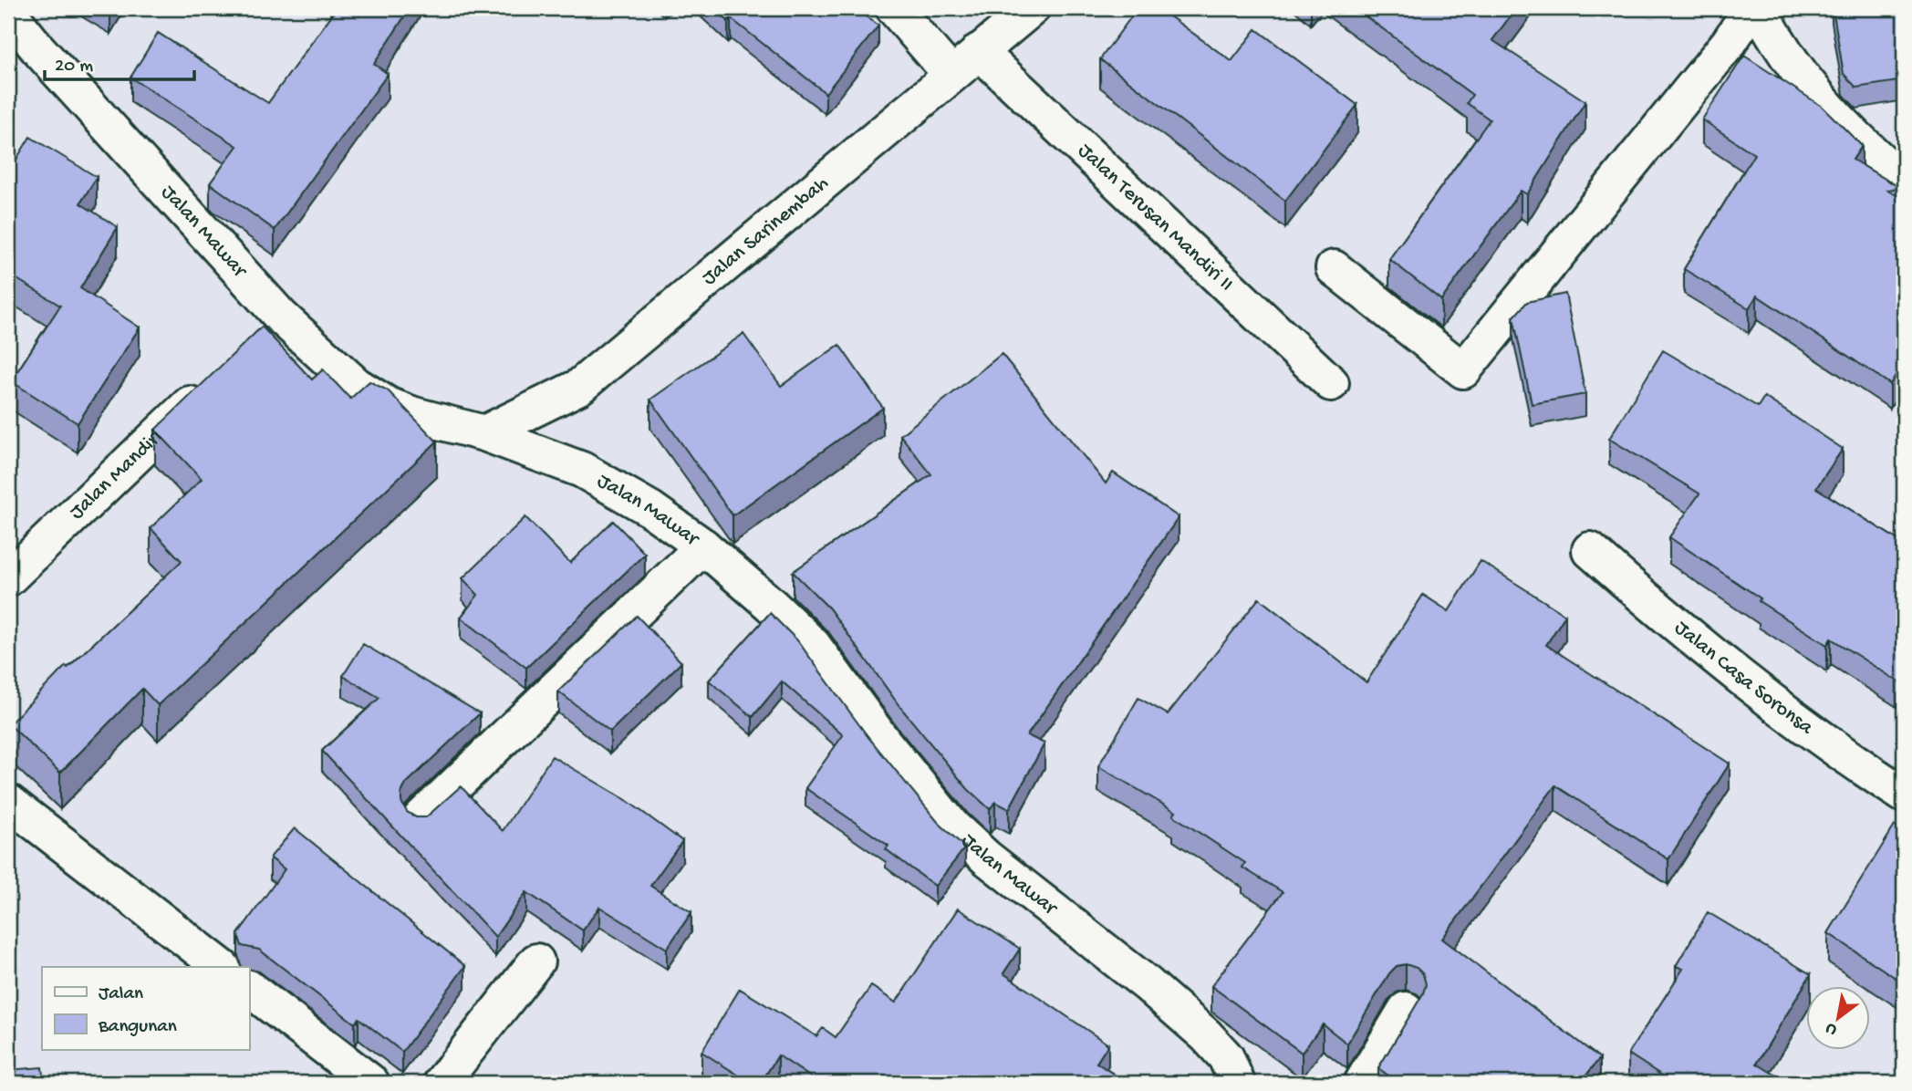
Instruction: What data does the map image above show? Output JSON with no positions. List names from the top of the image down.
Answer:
{
  "streets": {
    "street": [
      "Jalan Terusan Mandiri II",
      "Jalan Sarinembah",
      "Jalan Mawar",
      "Jalan Mandiri",
      "Jalan Casa Soronsa"
    ]
  },
  "crossings": [
    ["Jalan Terusan Mandiri II", "Jalan Sarinembah"],
    ["Jalan Sarinembah", "Jalan Mawar"]
  ],
  "legend": ["Jalan", "Bangunan"],
  "scale_bar": "20 m",
  "north": "bottom left"
}
